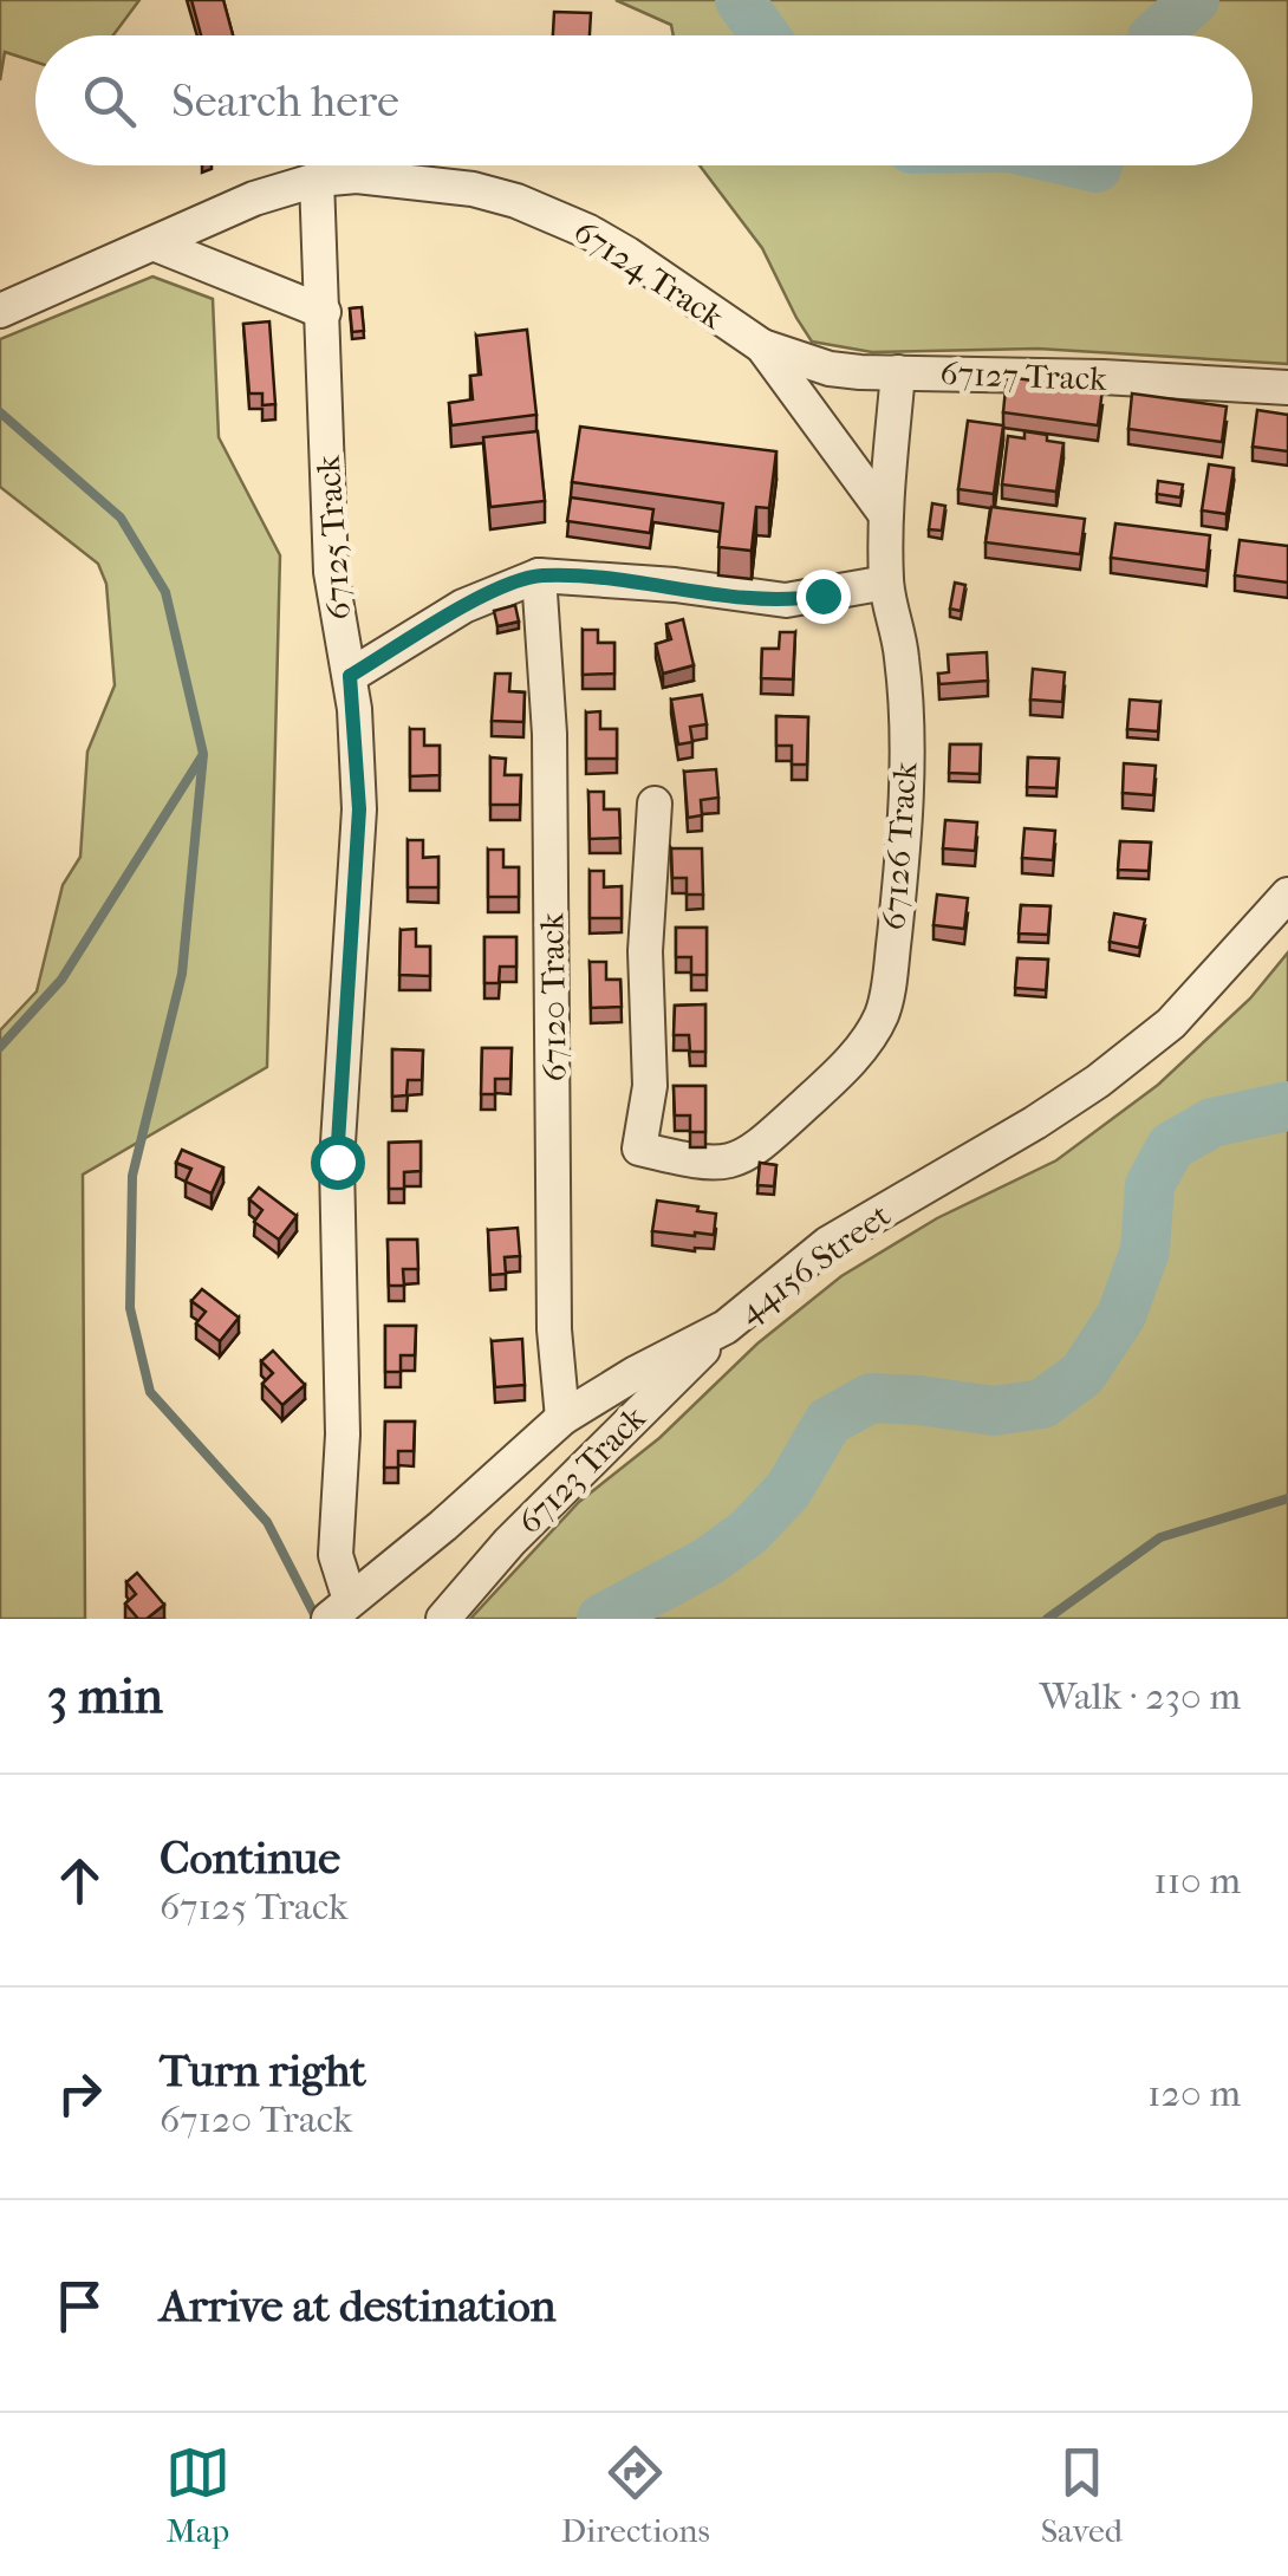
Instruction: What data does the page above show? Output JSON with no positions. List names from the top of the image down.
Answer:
{
  "streets": {
    "street": [
      "67124 Track",
      "67127 Track",
      "67125 Track",
      "67126 Track",
      "67120 Track",
      "44156 Street",
      "67123 Track"
    ]
  },
  "crossings": [
    ["67124 Track", "67127 Track"],
    ["67124 Track", "67125 Track"],
    ["67124 Track", "67126 Track"],
    ["67127 Track", "67126 Track"],
    ["67125 Track", "44156 Street"],
    ["67120 Track", "44156 Street"],
    ["44156 Street", "67123 Track"]
  ],
  "page": {
    "search": "Search here",
    "heading": ["3 min", "Walk · 230 m"],
    "list": [
      ["Continue", "67125 Track", "110 m"],
      ["Turn right", "67120 Track", "120 m"],
      "Arrive at destination"
    ],
    "nav": ["Map", "Directions", "Saved"]
  }
}
